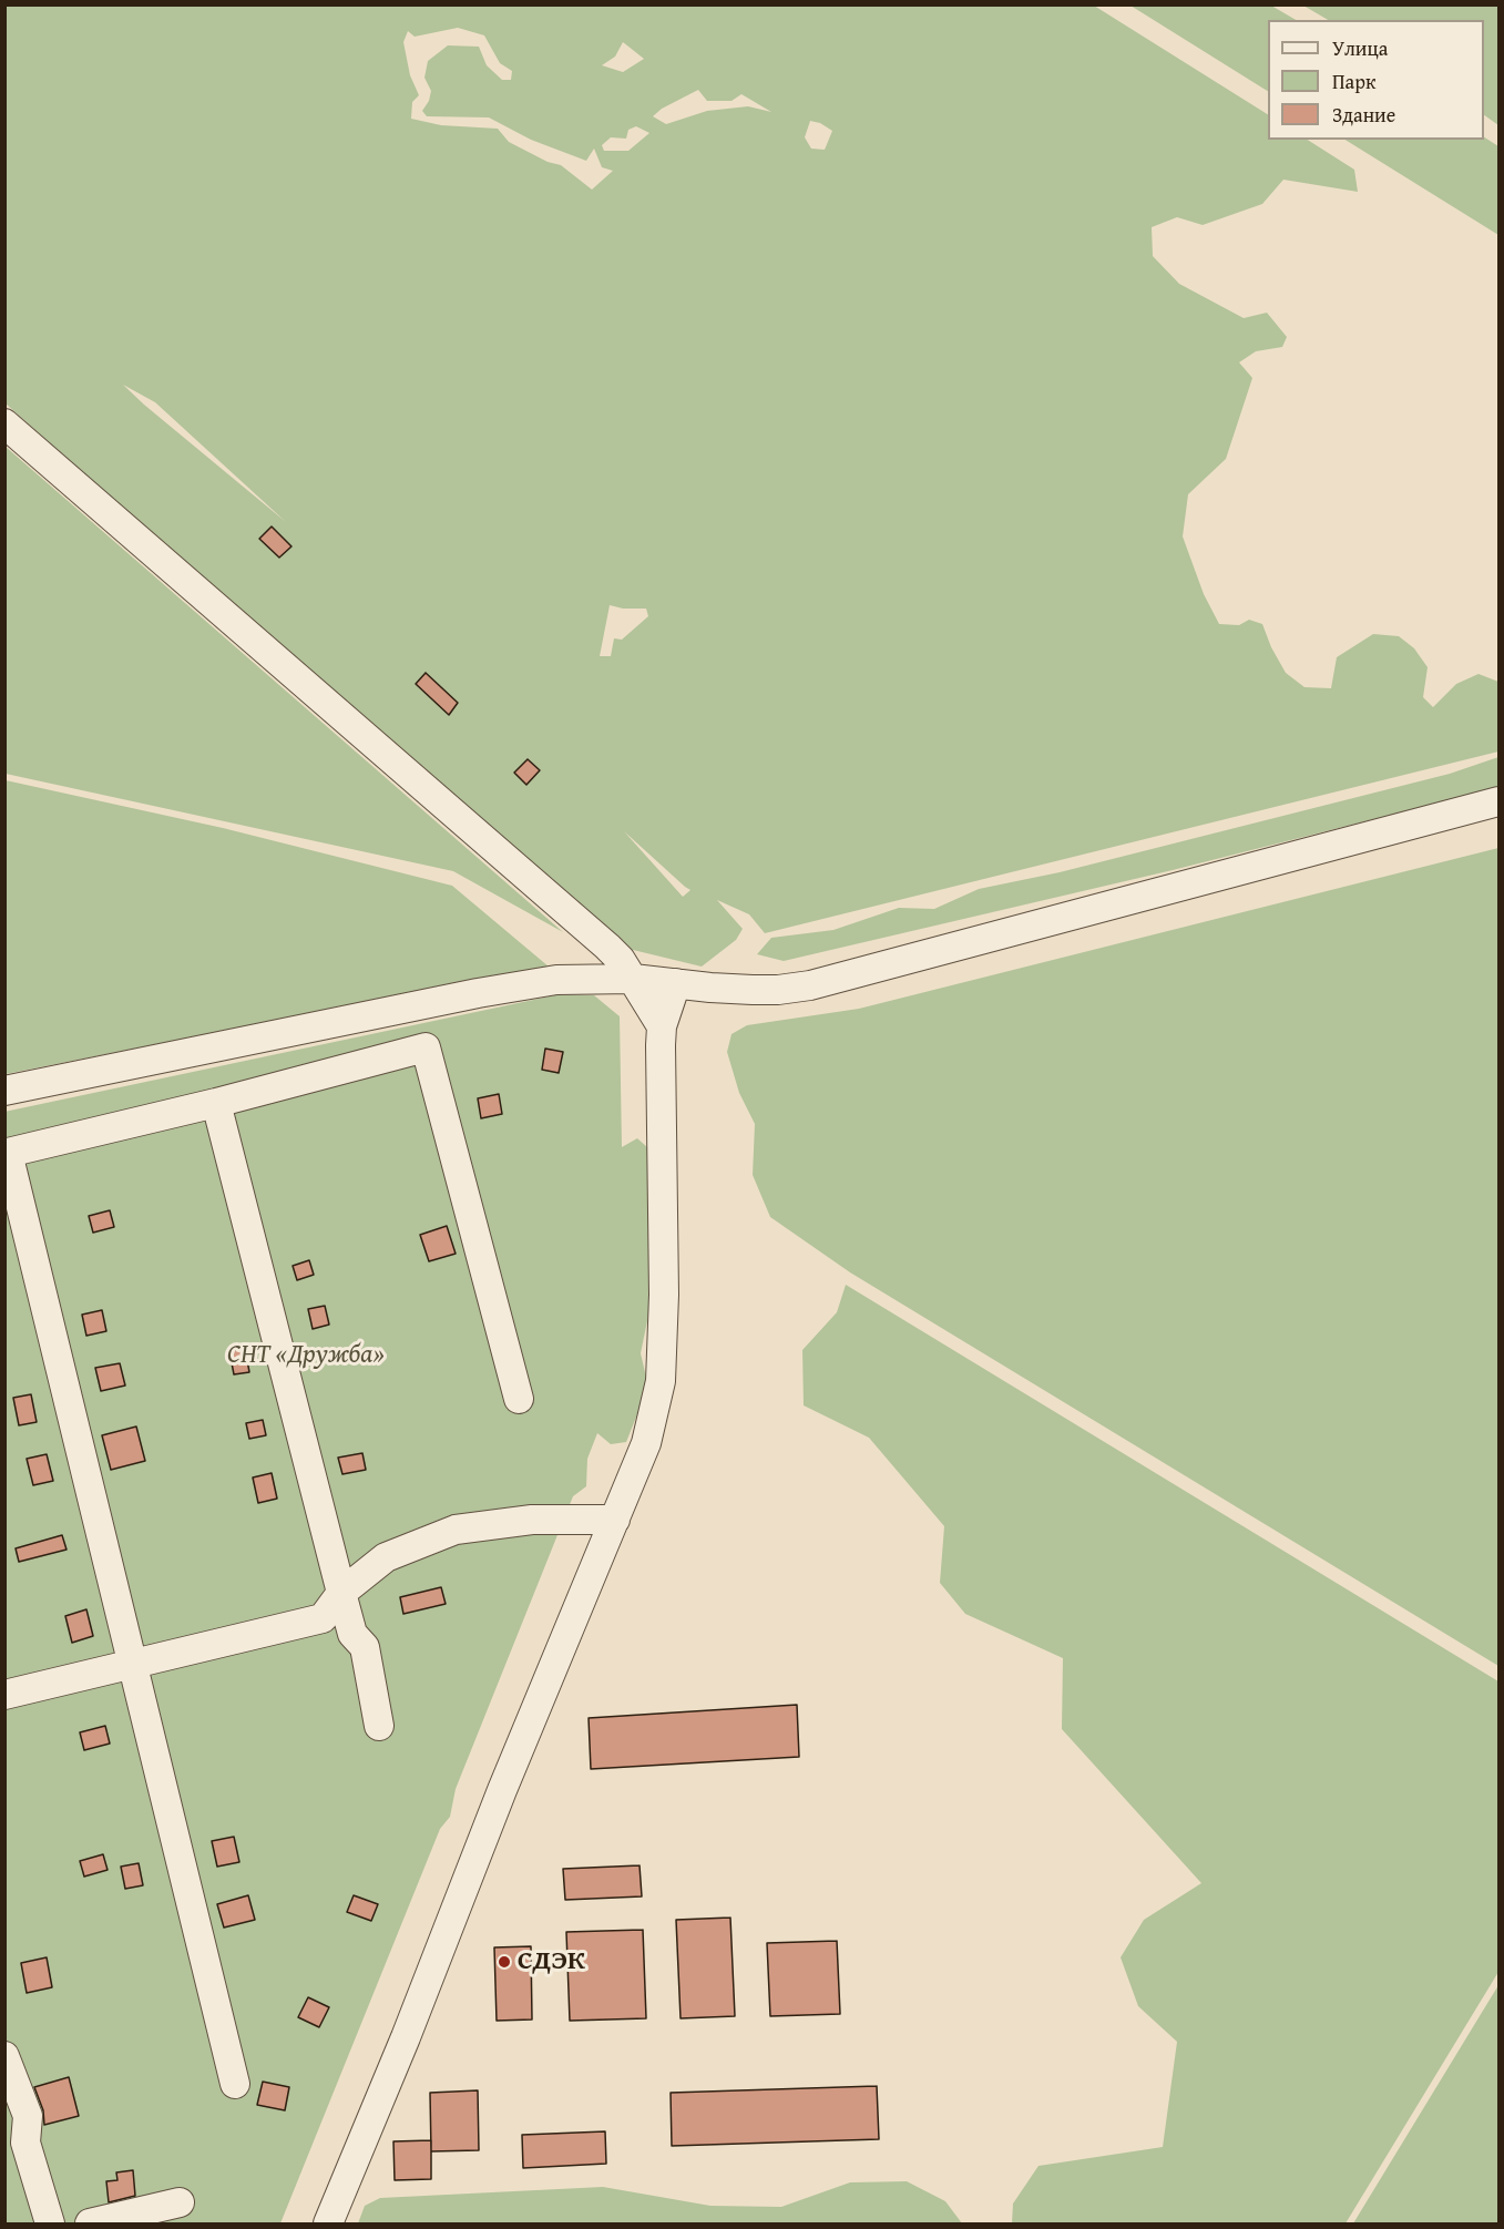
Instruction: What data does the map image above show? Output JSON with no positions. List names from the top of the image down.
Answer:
{
  "parks": ["СНТ «Дружба»"],
  "places": ["СДЭК"],
  "legend": ["Улица", "Парк", "Здание"]
}
